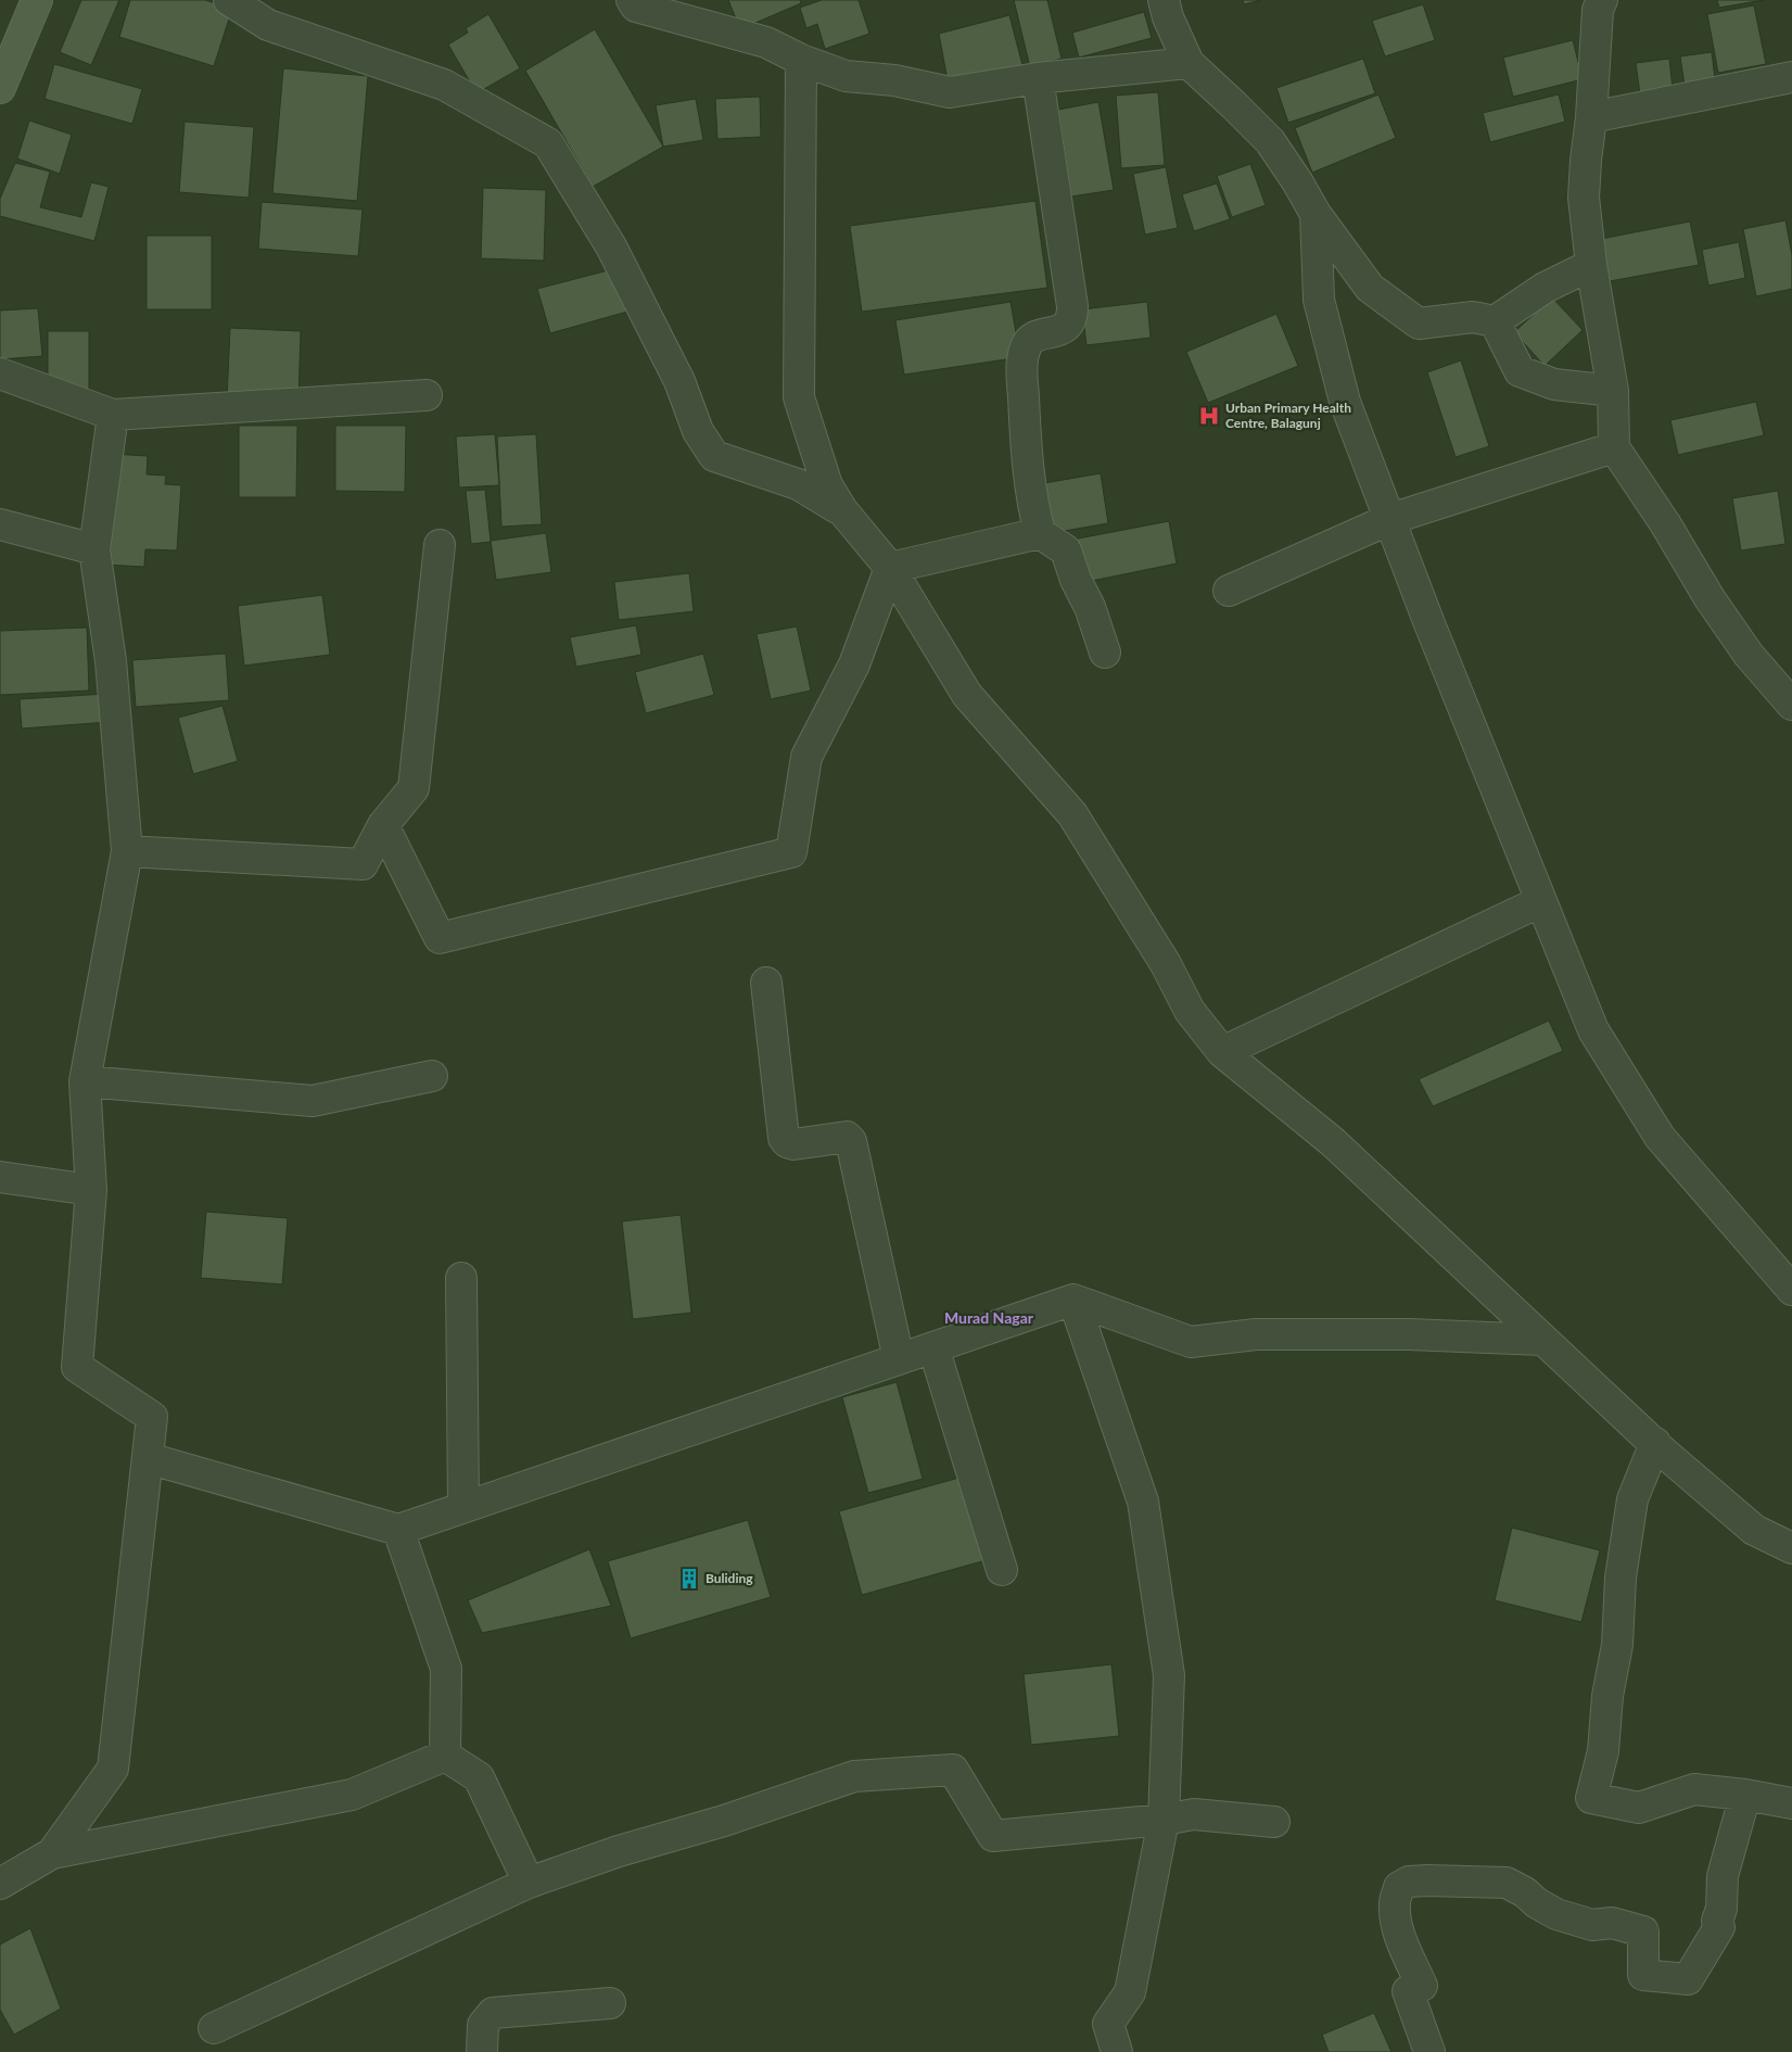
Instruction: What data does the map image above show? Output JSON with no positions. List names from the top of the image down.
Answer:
{
  "districts": ["Murad Nagar"],
  "places": {
    "hospital": ["Urban Primary Health Centre, Balagunj"],
    "building": ["Buliding"]
  }
}
